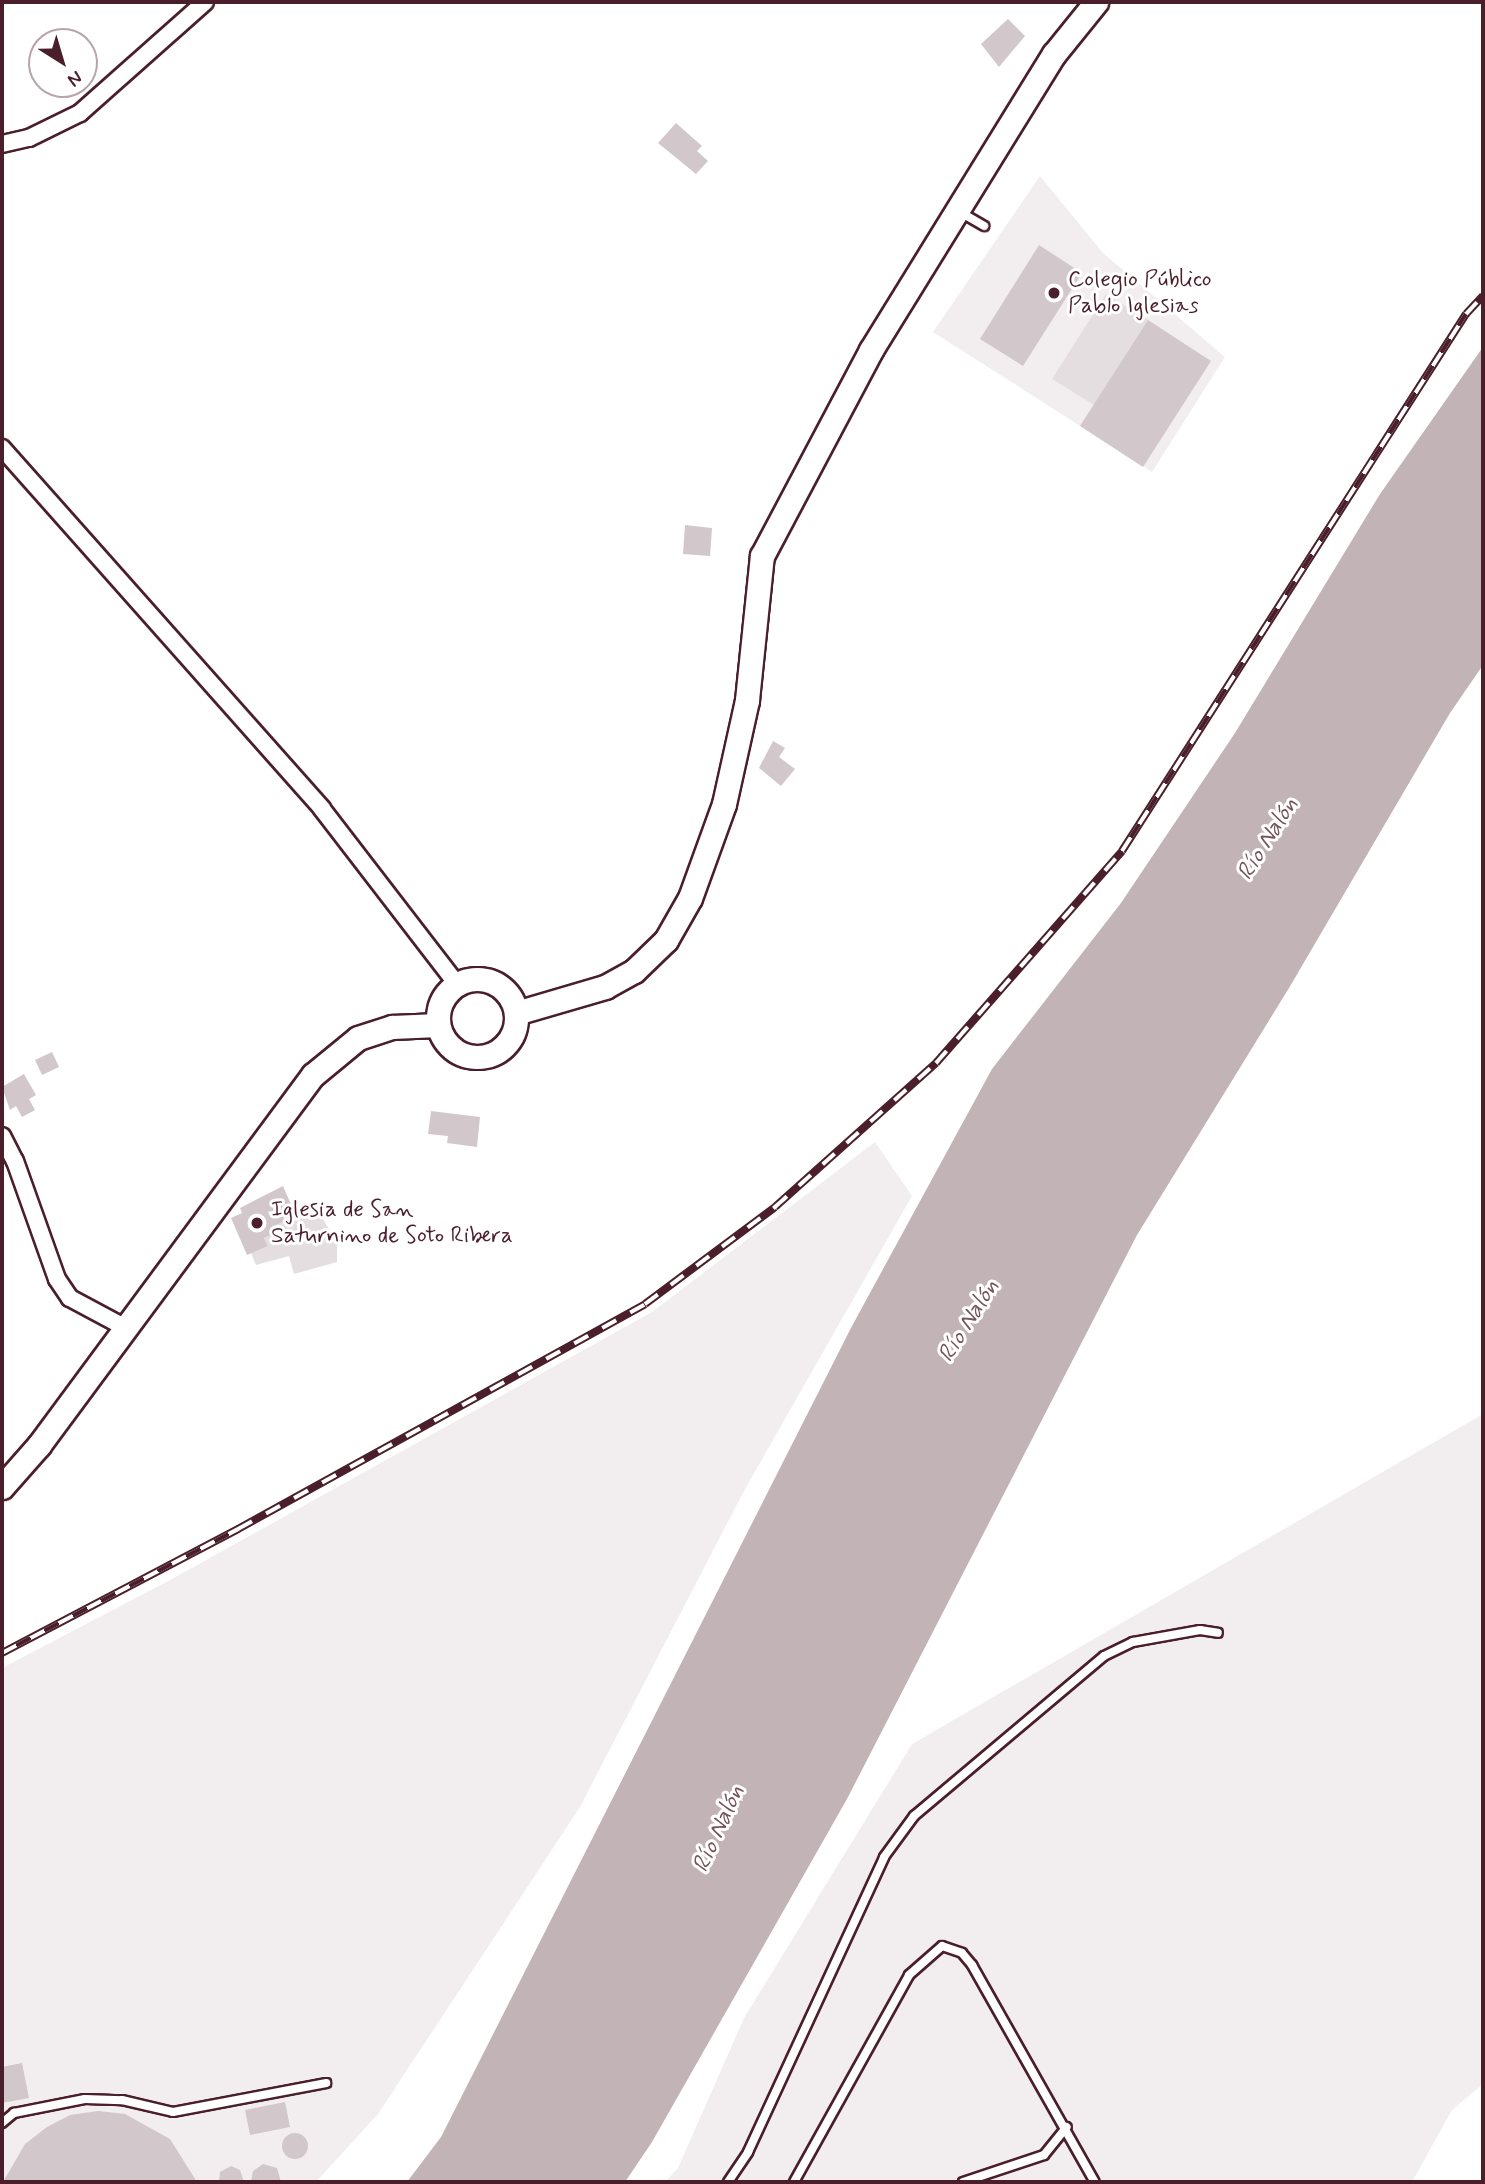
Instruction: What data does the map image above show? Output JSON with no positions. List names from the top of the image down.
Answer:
{
  "water": ["Río Nalón"],
  "places": ["Colegio Público Pablo Iglesias", "Iglesia de San Saturnino de Soto Ribera"],
  "north": "bottom right"
}
